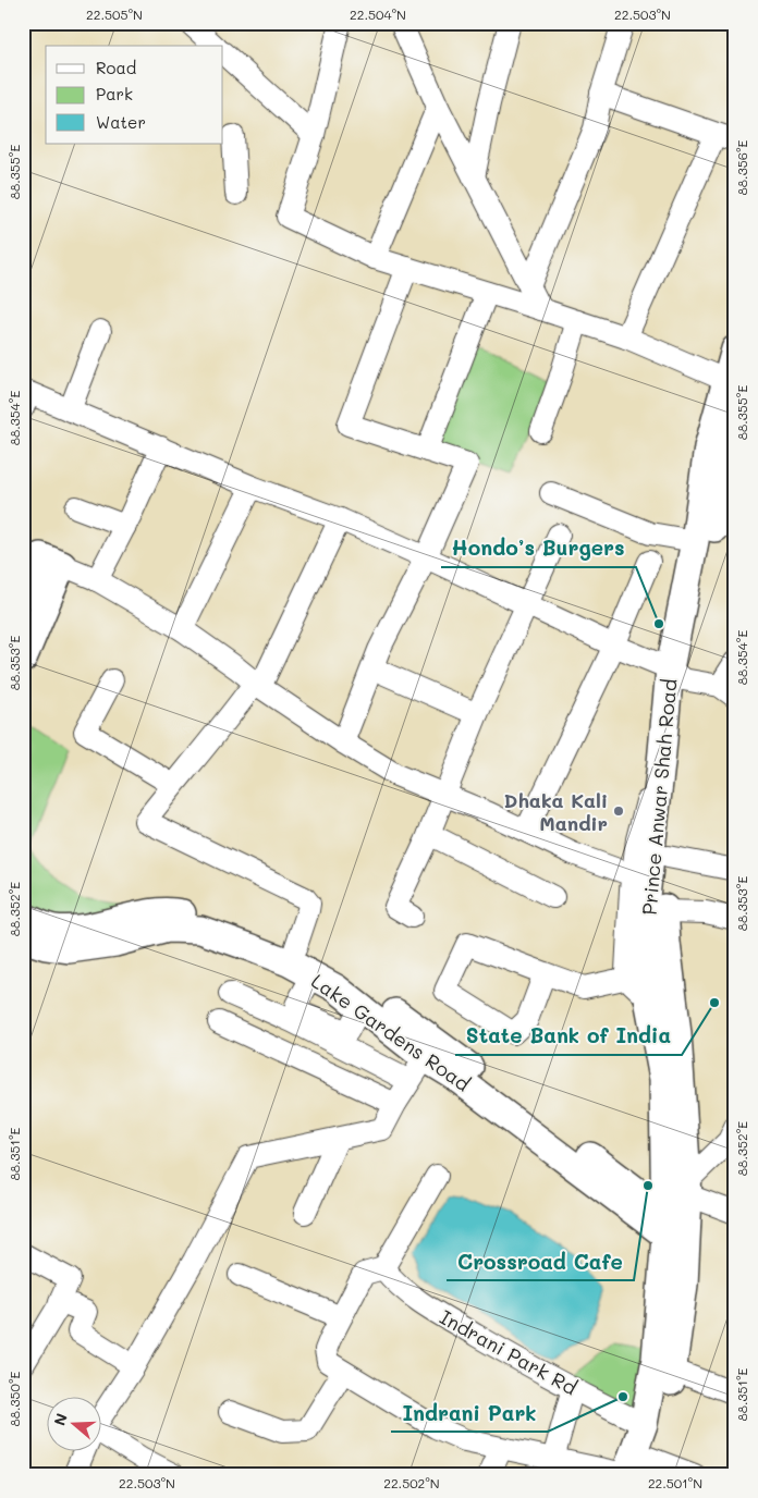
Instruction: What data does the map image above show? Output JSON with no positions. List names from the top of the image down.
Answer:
{
  "streets": {
    "main road": ["Prince Anwar Shah Road", "Lake Gardens Road"],
    "street": ["Indrani Park Rd"]
  },
  "crossings": [
    ["Prince Anwar Shah Road", "Lake Gardens Road"],
    ["Prince Anwar Shah Road", "Indrani Park Rd"]
  ],
  "places": [
    "Hondo’s Burgers",
    "Dhaka Kali Mandir",
    "State Bank of India",
    "Crossroad Cafe",
    "Indrani Park"
  ],
  "legend": ["Road", "Park", "Water"],
  "north": "left",
  "coordinates": [
    "22.505°N",
    "22.504°N",
    "22.503°N",
    "88.356°E",
    "88.355°E",
    "88.354°E",
    "88.353°E",
    "88.352°E",
    "88.351°E",
    "88.350°E",
    "22.502°N",
    "22.501°N"
  ]
}
